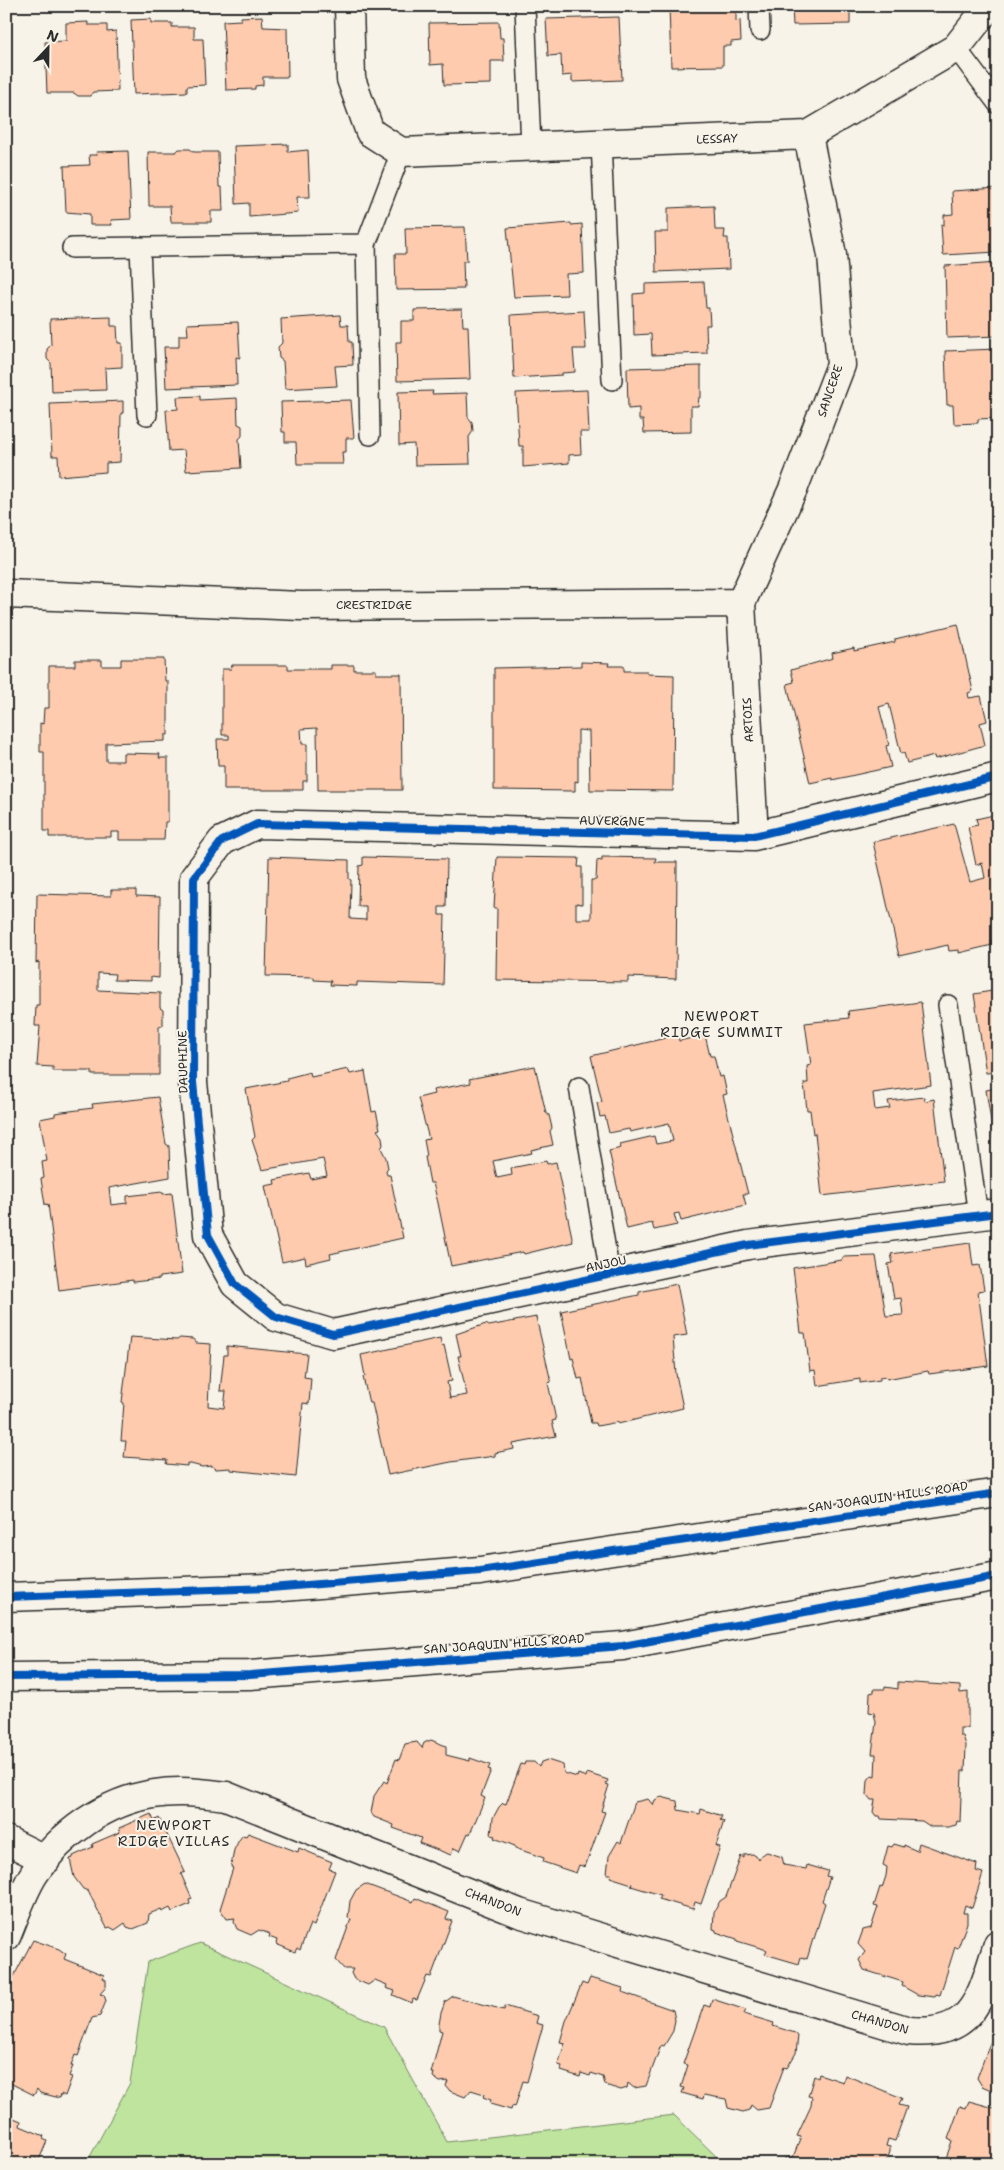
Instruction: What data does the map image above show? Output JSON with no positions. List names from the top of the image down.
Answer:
{
  "streets": {
    "street": [
      "LESSAY",
      "SANCERE",
      "CRESTRIDGE",
      "ARTOIS",
      "AUVERGNE",
      "DAUPHINE",
      "ANJOU",
      "SAN JOAQUIN HILLS ROAD",
      "CHANDON"
    ]
  },
  "crossings": [
    ["LESSAY", "SANCERE"],
    ["SANCERE", "CRESTRIDGE"],
    ["SANCERE", "ARTOIS"],
    ["CRESTRIDGE", "ARTOIS"],
    ["ARTOIS", "AUVERGNE"],
    ["AUVERGNE", "DAUPHINE"],
    ["DAUPHINE", "ANJOU"]
  ],
  "districts": ["NEWPORT RIDGE SUMMIT", "NEWPORT RIDGE VILLAS"],
  "north": "top"
}
